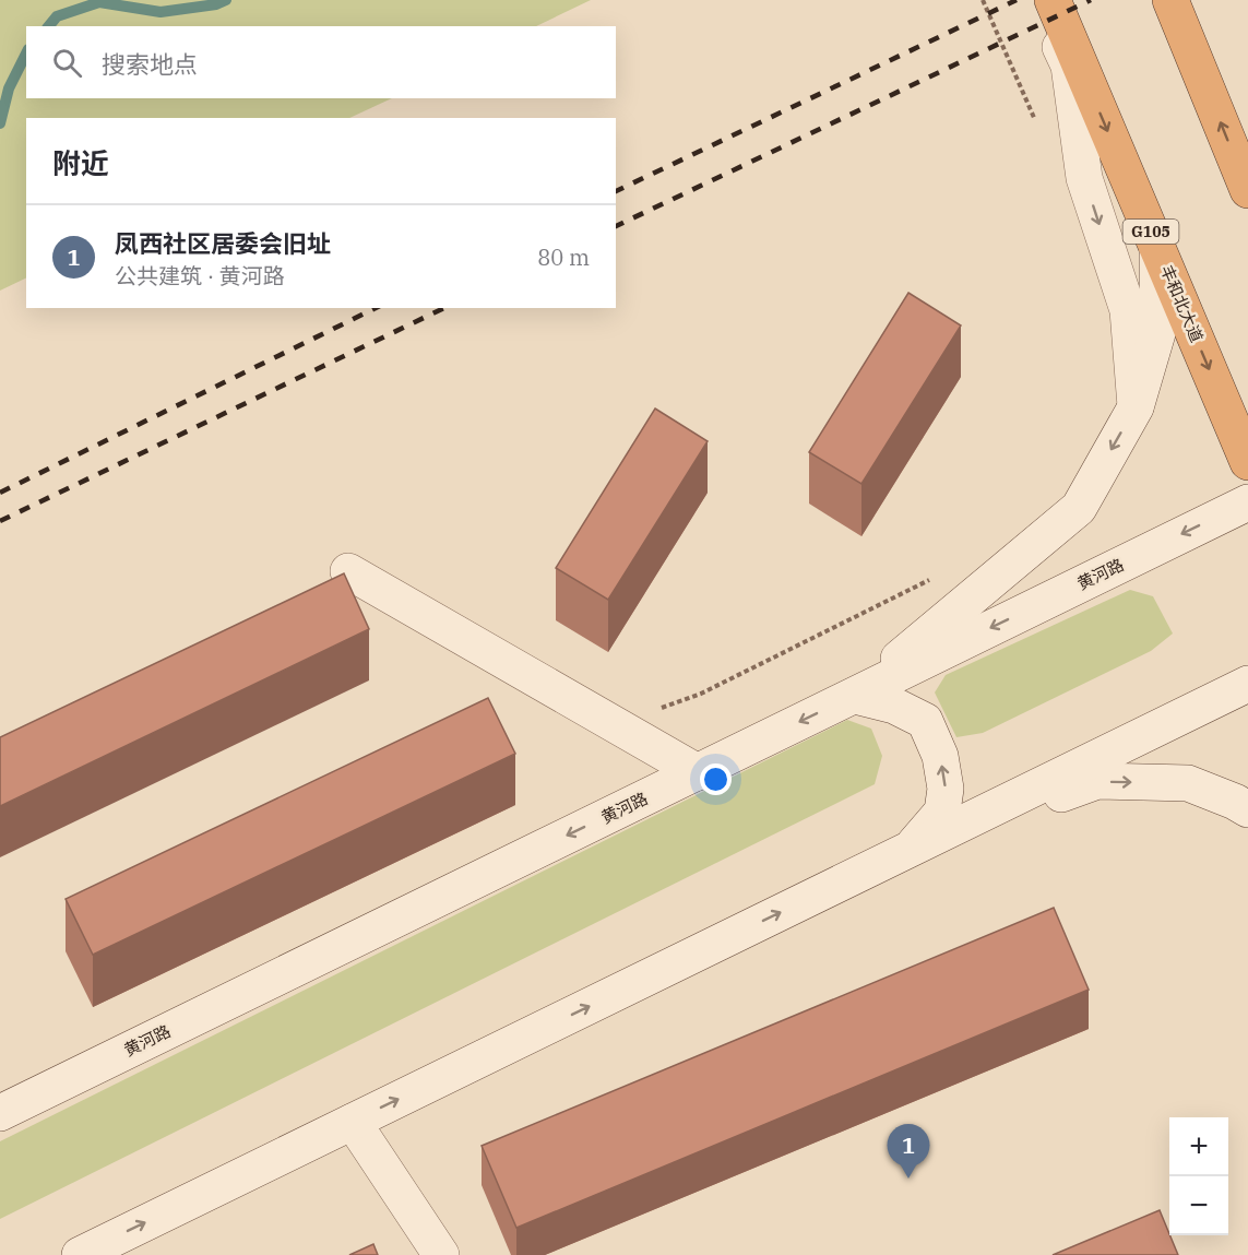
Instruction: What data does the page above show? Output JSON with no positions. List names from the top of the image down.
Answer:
{
  "streets": {
    "highway": ["G105", "丰和北大道"],
    "main road": ["黄河路"]
  },
  "page": {
    "search": "搜索地点",
    "heading": "附近",
    "list": [
      {
        "mark": "1",
        "name": "凤西社区居委会旧址",
        "note": "公共建筑 · 黄河路",
        "value": "80 m"
      }
    ],
    "map_buttons": ["+", "−"],
    "pins": "1"
  }
}
